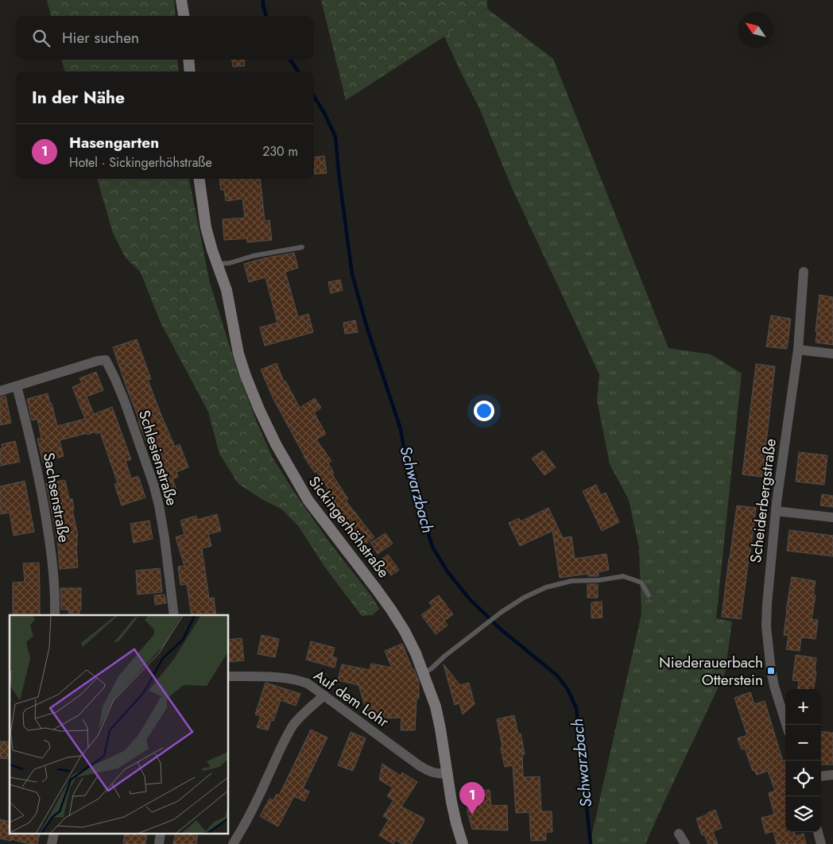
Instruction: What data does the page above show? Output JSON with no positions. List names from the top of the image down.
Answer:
{
  "streets": {
    "main road": ["Sickingerhöhstraße"],
    "street": [
      "Schlesienstraße",
      "Sachsenstraße",
      "Scheiderbergstraße",
      "Auf dem Lohr"
    ]
  },
  "crossings": [
    ["Schlesienstraße", "Sachsenstraße"],
    ["Sickingerhöhstraße", "Auf dem Lohr"]
  ],
  "water": ["Schwarzbach"],
  "places": {
    "transit": ["Niederauerbach Otterstein"]
  },
  "north": "top left",
  "page": {
    "search": "Hier suchen",
    "heading": "In der Nähe",
    "list": [
      {
        "mark": "1",
        "name": "Hasengarten",
        "note": "Hotel · Sickingerhöhstraße",
        "value": "230 m"
      }
    ],
    "map_buttons": ["+", "−"],
    "pins": "1"
  }
}
